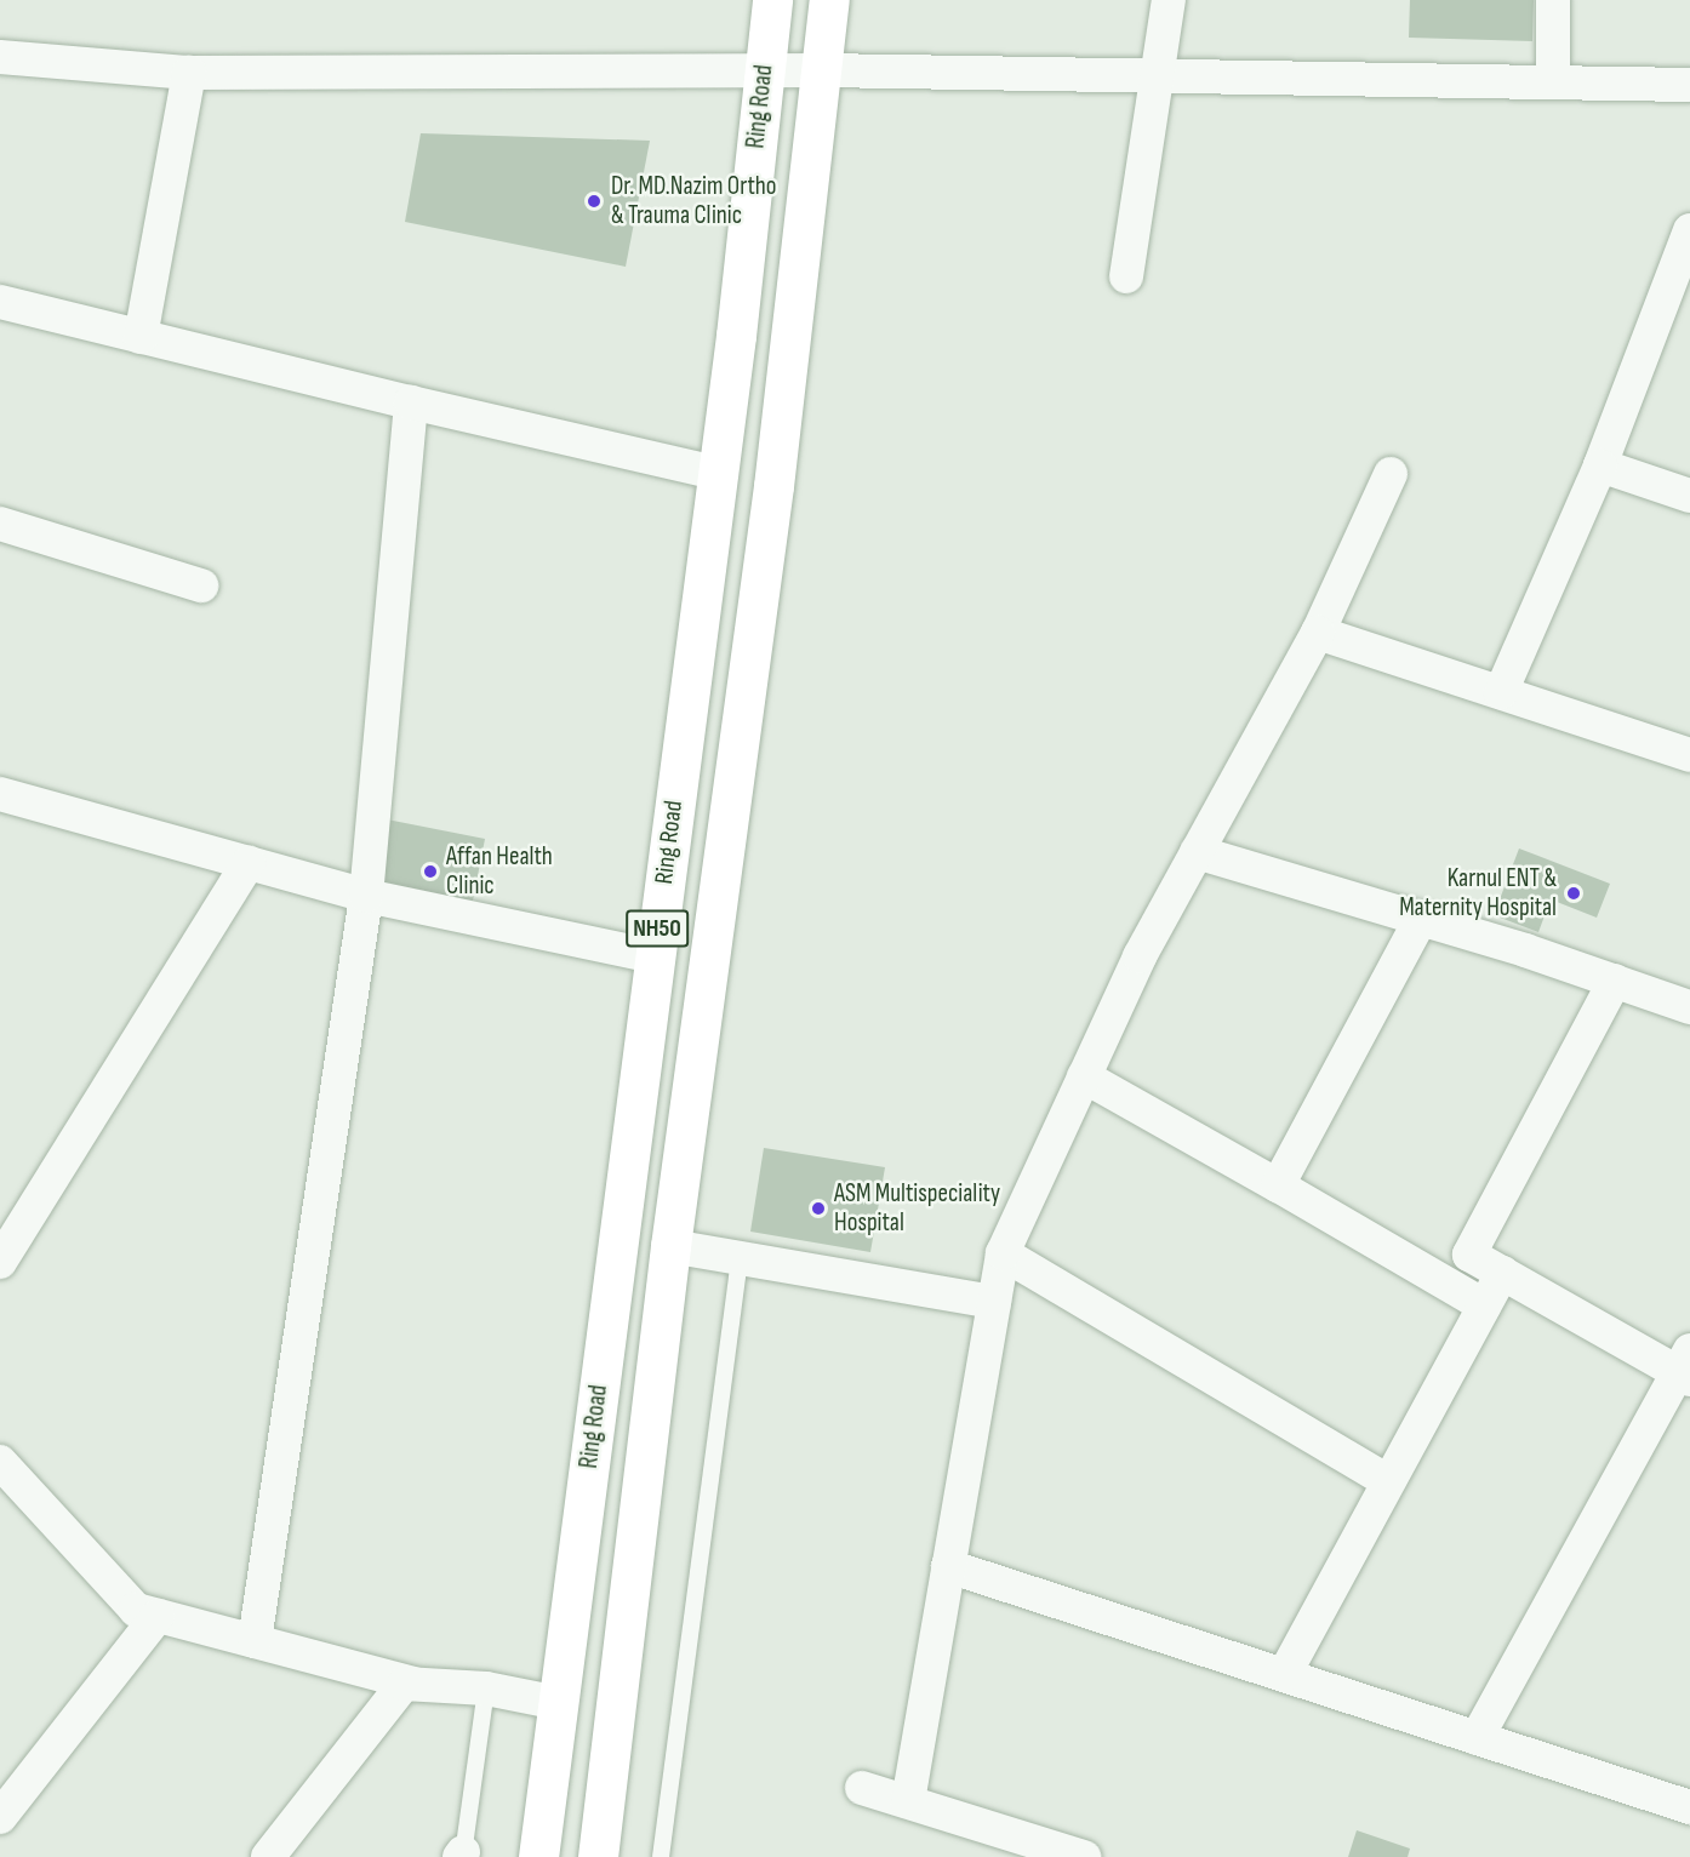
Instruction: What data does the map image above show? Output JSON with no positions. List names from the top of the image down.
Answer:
{
  "streets": {
    "highway": ["Ring Road", "NH50"]
  },
  "places": [
    "Dr. MD.Nazim Ortho & Trauma Clinic",
    "Affan Health Clinic",
    "Karnul ENT & Maternity Hospital",
    "ASM Multispeciality Hospital"
  ]
}
